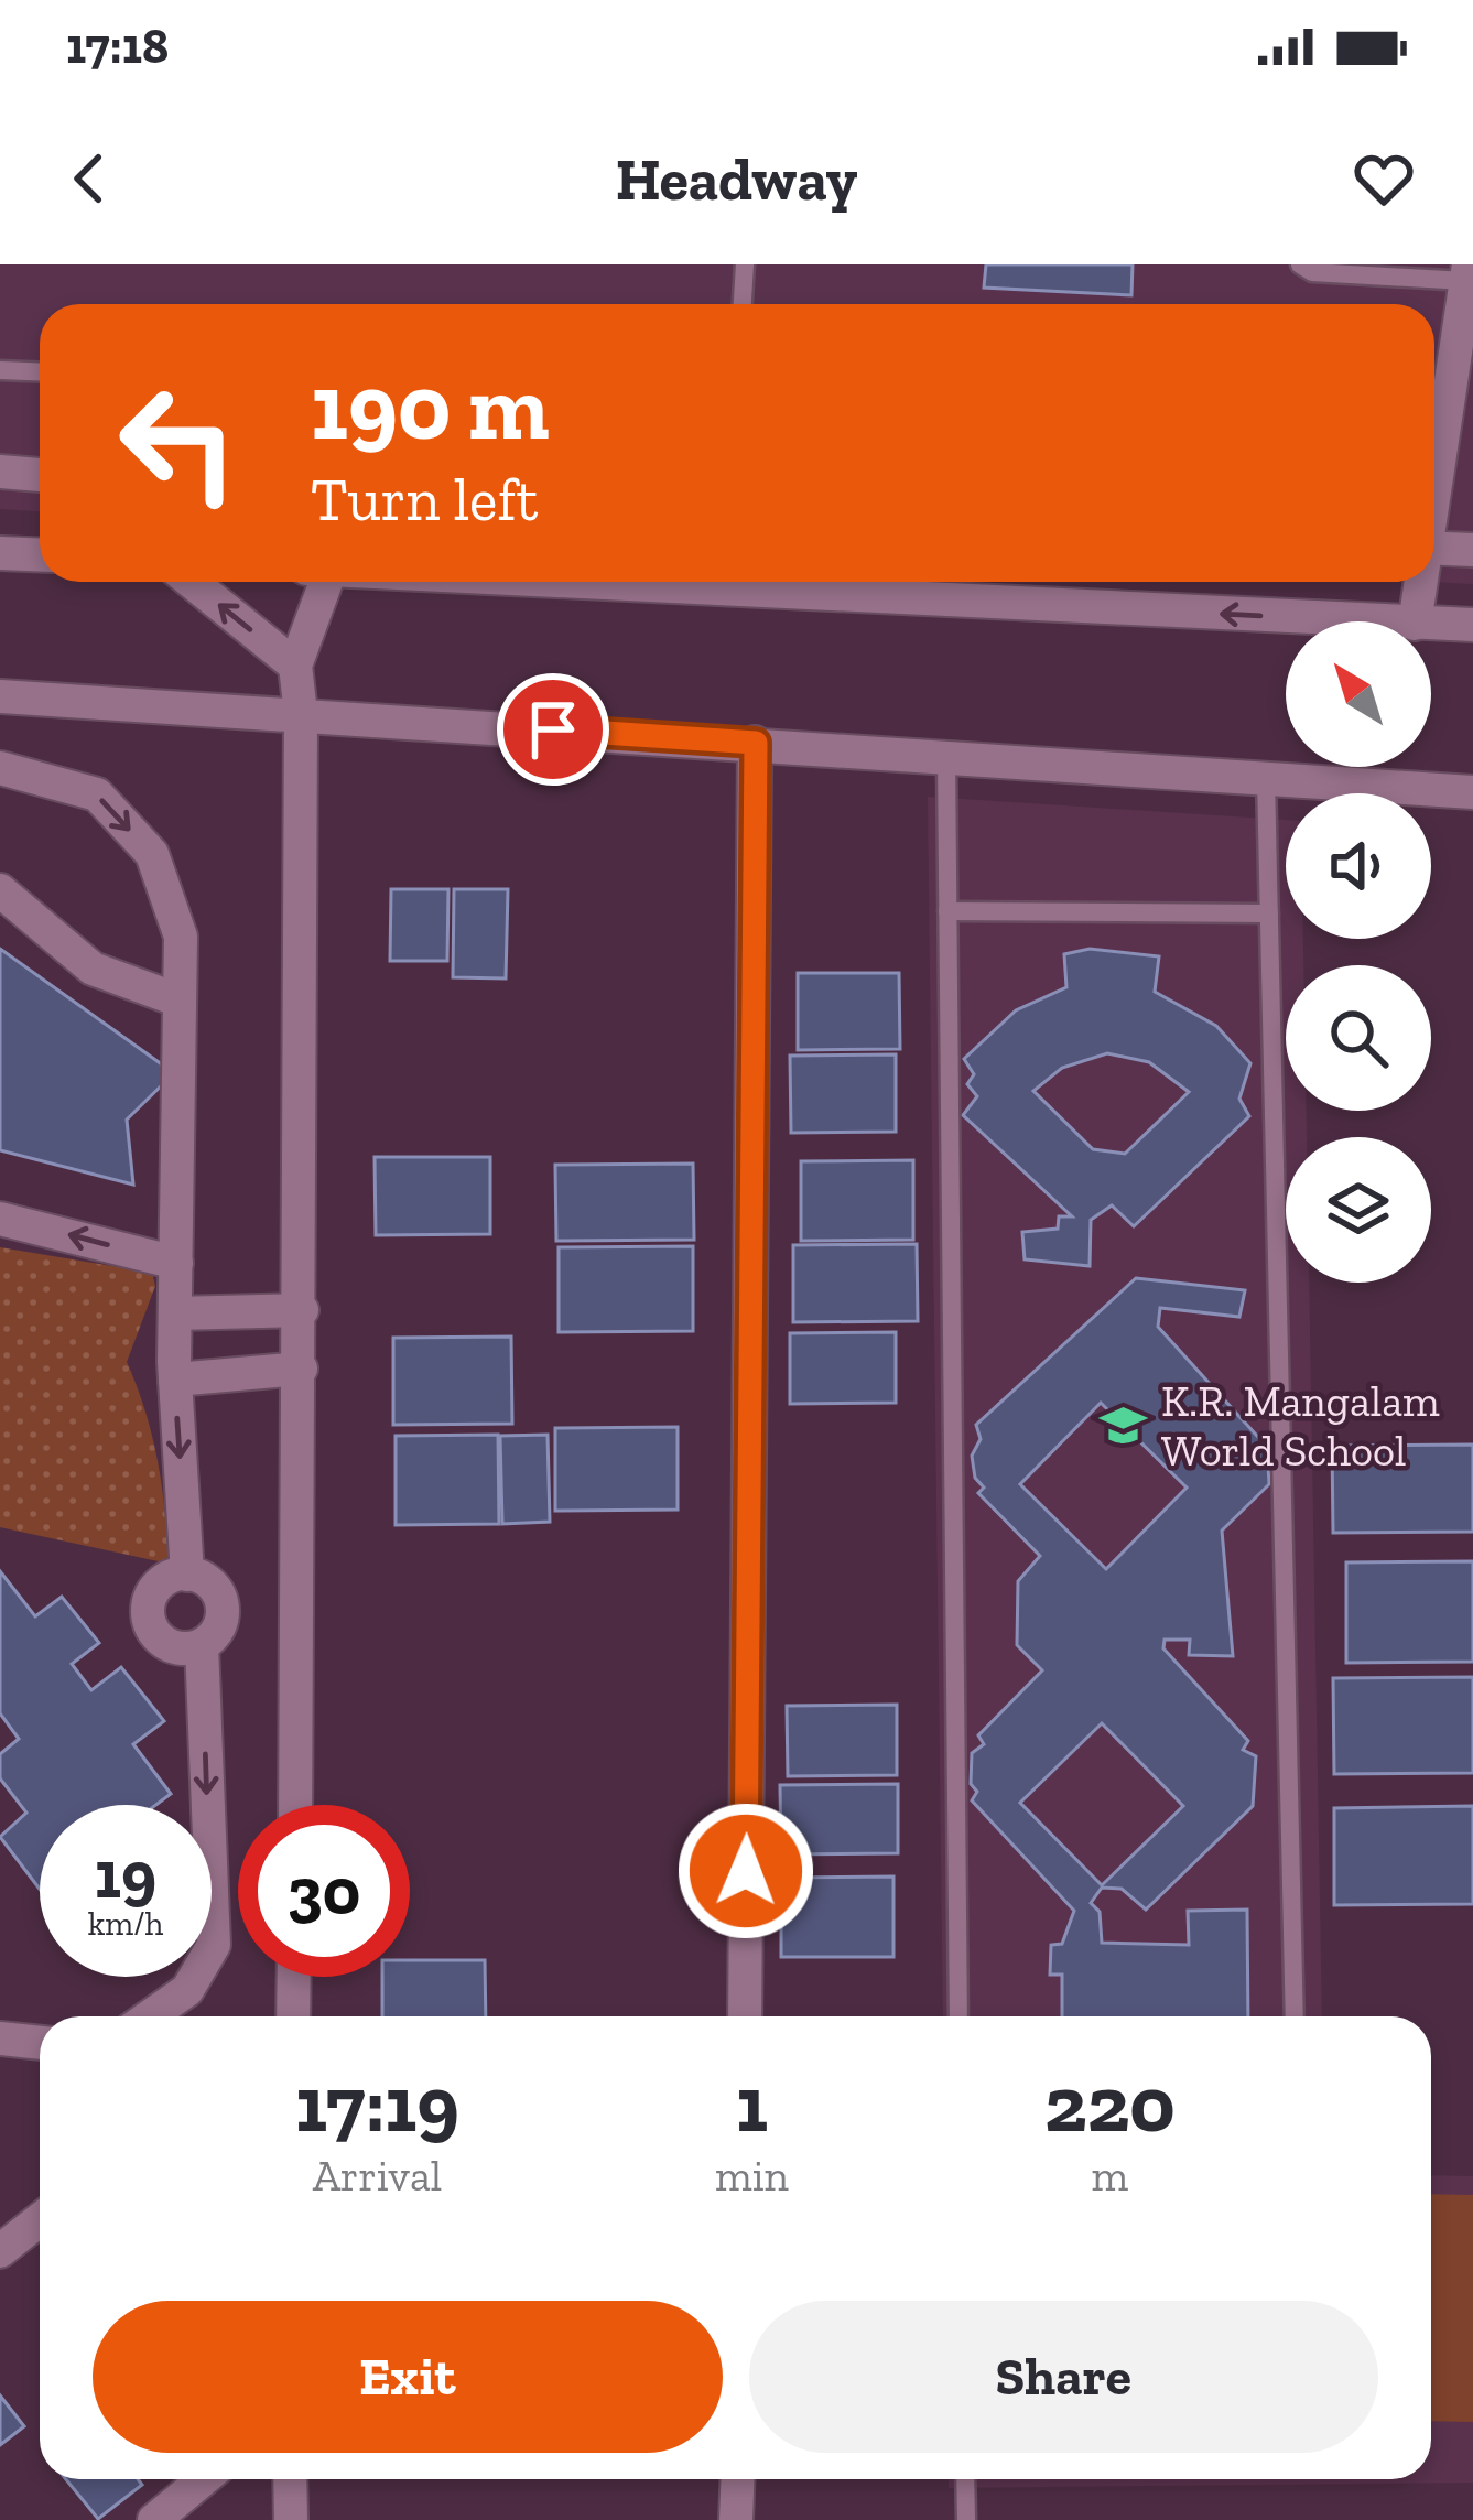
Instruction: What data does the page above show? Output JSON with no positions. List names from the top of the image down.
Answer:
{
  "places": {
    "school or university": ["K.R. Mangalam World School"]
  },
  "north": "top left",
  "page": {
    "status": "17:18",
    "header": "Headway",
    "turn": ["190 m", "Turn left"],
    "speed": "19 km/h",
    "limit": "30",
    "eta": [
      "17:19",
      "Arrival",
      "1",
      "min",
      "220",
      "m"
    ],
    "buttons": ["Exit", "Share"]
  }
}
